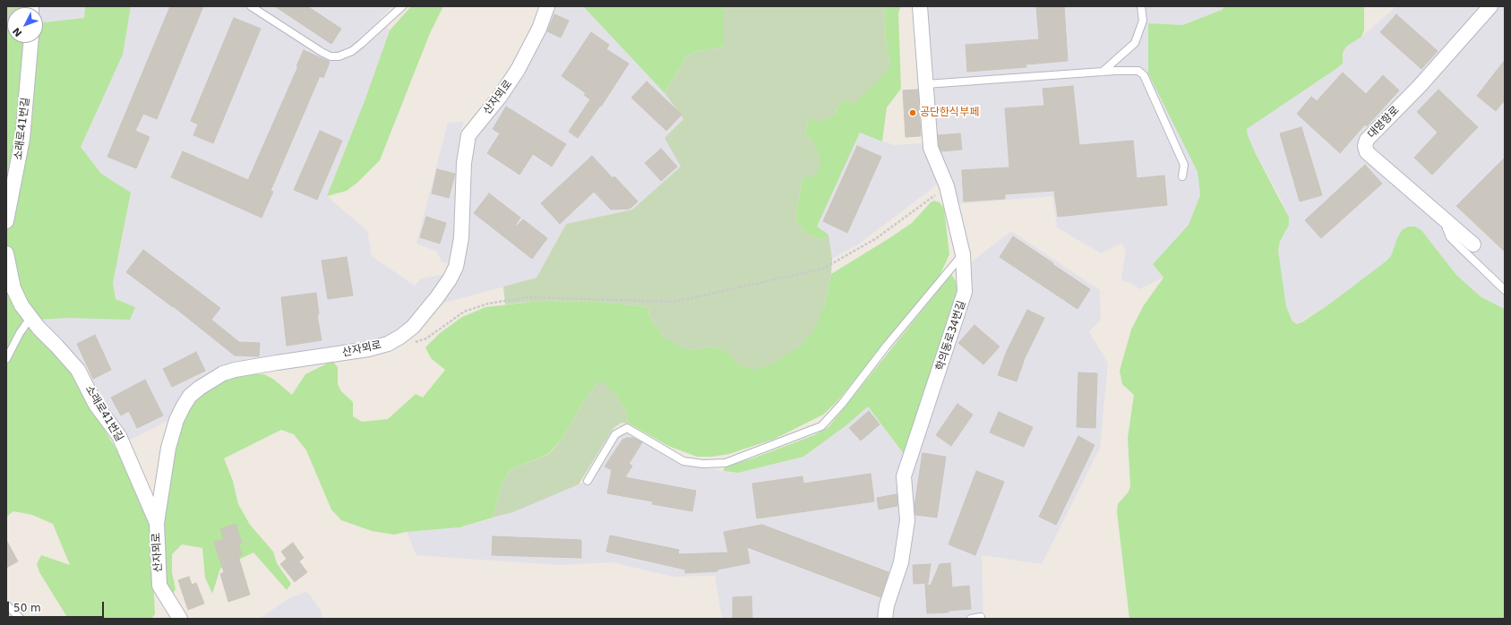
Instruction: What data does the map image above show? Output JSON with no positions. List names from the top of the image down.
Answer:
{
  "streets": {
    "street": [
      "산자뫼로",
      "대명항로",
      "소래로41번길",
      "학의동로34번길"
    ]
  },
  "crossings": [
    ["산자뫼로", "소래로41번길"]
  ],
  "places": ["공단한식부페"],
  "scale_bar": "50 m",
  "north": "bottom left"
}
